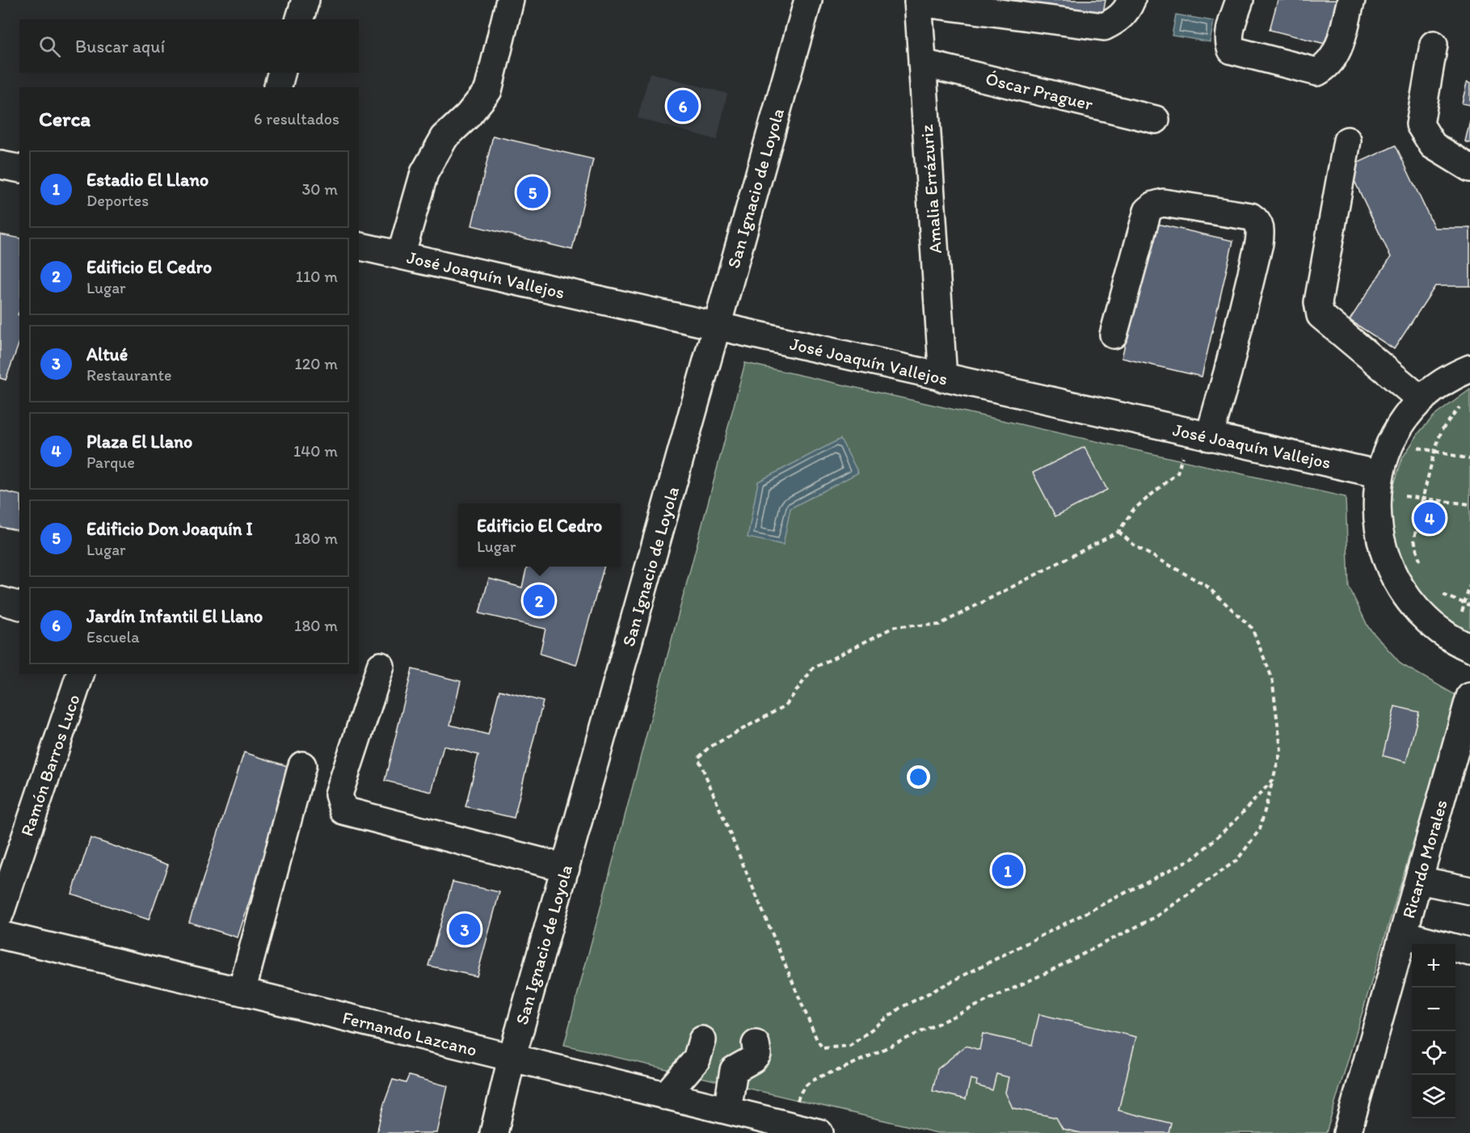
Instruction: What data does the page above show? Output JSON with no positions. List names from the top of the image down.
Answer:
{
  "streets": {
    "street": [
      "Óscar Praguer",
      "San Ignacio de Loyola",
      "Amalia Errázuriz",
      "José Joaquín Vallejos",
      "Ramón Barros Luco",
      "Ricardo Morales",
      "Fernando Lazcano"
    ]
  },
  "crossings": [
    ["Óscar Praguer", "Amalia Errázuriz"],
    ["San Ignacio de Loyola", "José Joaquín Vallejos"],
    ["San Ignacio de Loyola", "Fernando Lazcano"],
    ["Amalia Errázuriz", "José Joaquín Vallejos"]
  ],
  "page": {
    "search": "Buscar aquí",
    "heading": ["Cerca", "6 resultados"],
    "pins": [
      "6",
      "5",
      "4",
      "2",
      "1",
      "3"
    ],
    "list": [
      {
        "mark": "1",
        "name": "Estadio El Llano",
        "note": "Deportes",
        "value": "30 m"
      },
      {
        "mark": "2",
        "name": "Edificio El Cedro",
        "note": "Lugar",
        "value": "110 m"
      },
      {
        "mark": "3",
        "name": "Altué",
        "note": "Restaurante",
        "value": "120 m"
      },
      {
        "mark": "4",
        "name": "Plaza El Llano",
        "note": "Parque",
        "value": "140 m"
      },
      {
        "mark": "5",
        "name": "Edificio Don Joaquín I",
        "note": "Lugar",
        "value": "180 m"
      },
      {
        "mark": "6",
        "name": "Jardín Infantil El Llano",
        "note": "Escuela",
        "value": "180 m"
      }
    ],
    "popup": ["Edificio El Cedro", "Lugar"],
    "map_buttons": ["+", "−"]
  }
}
